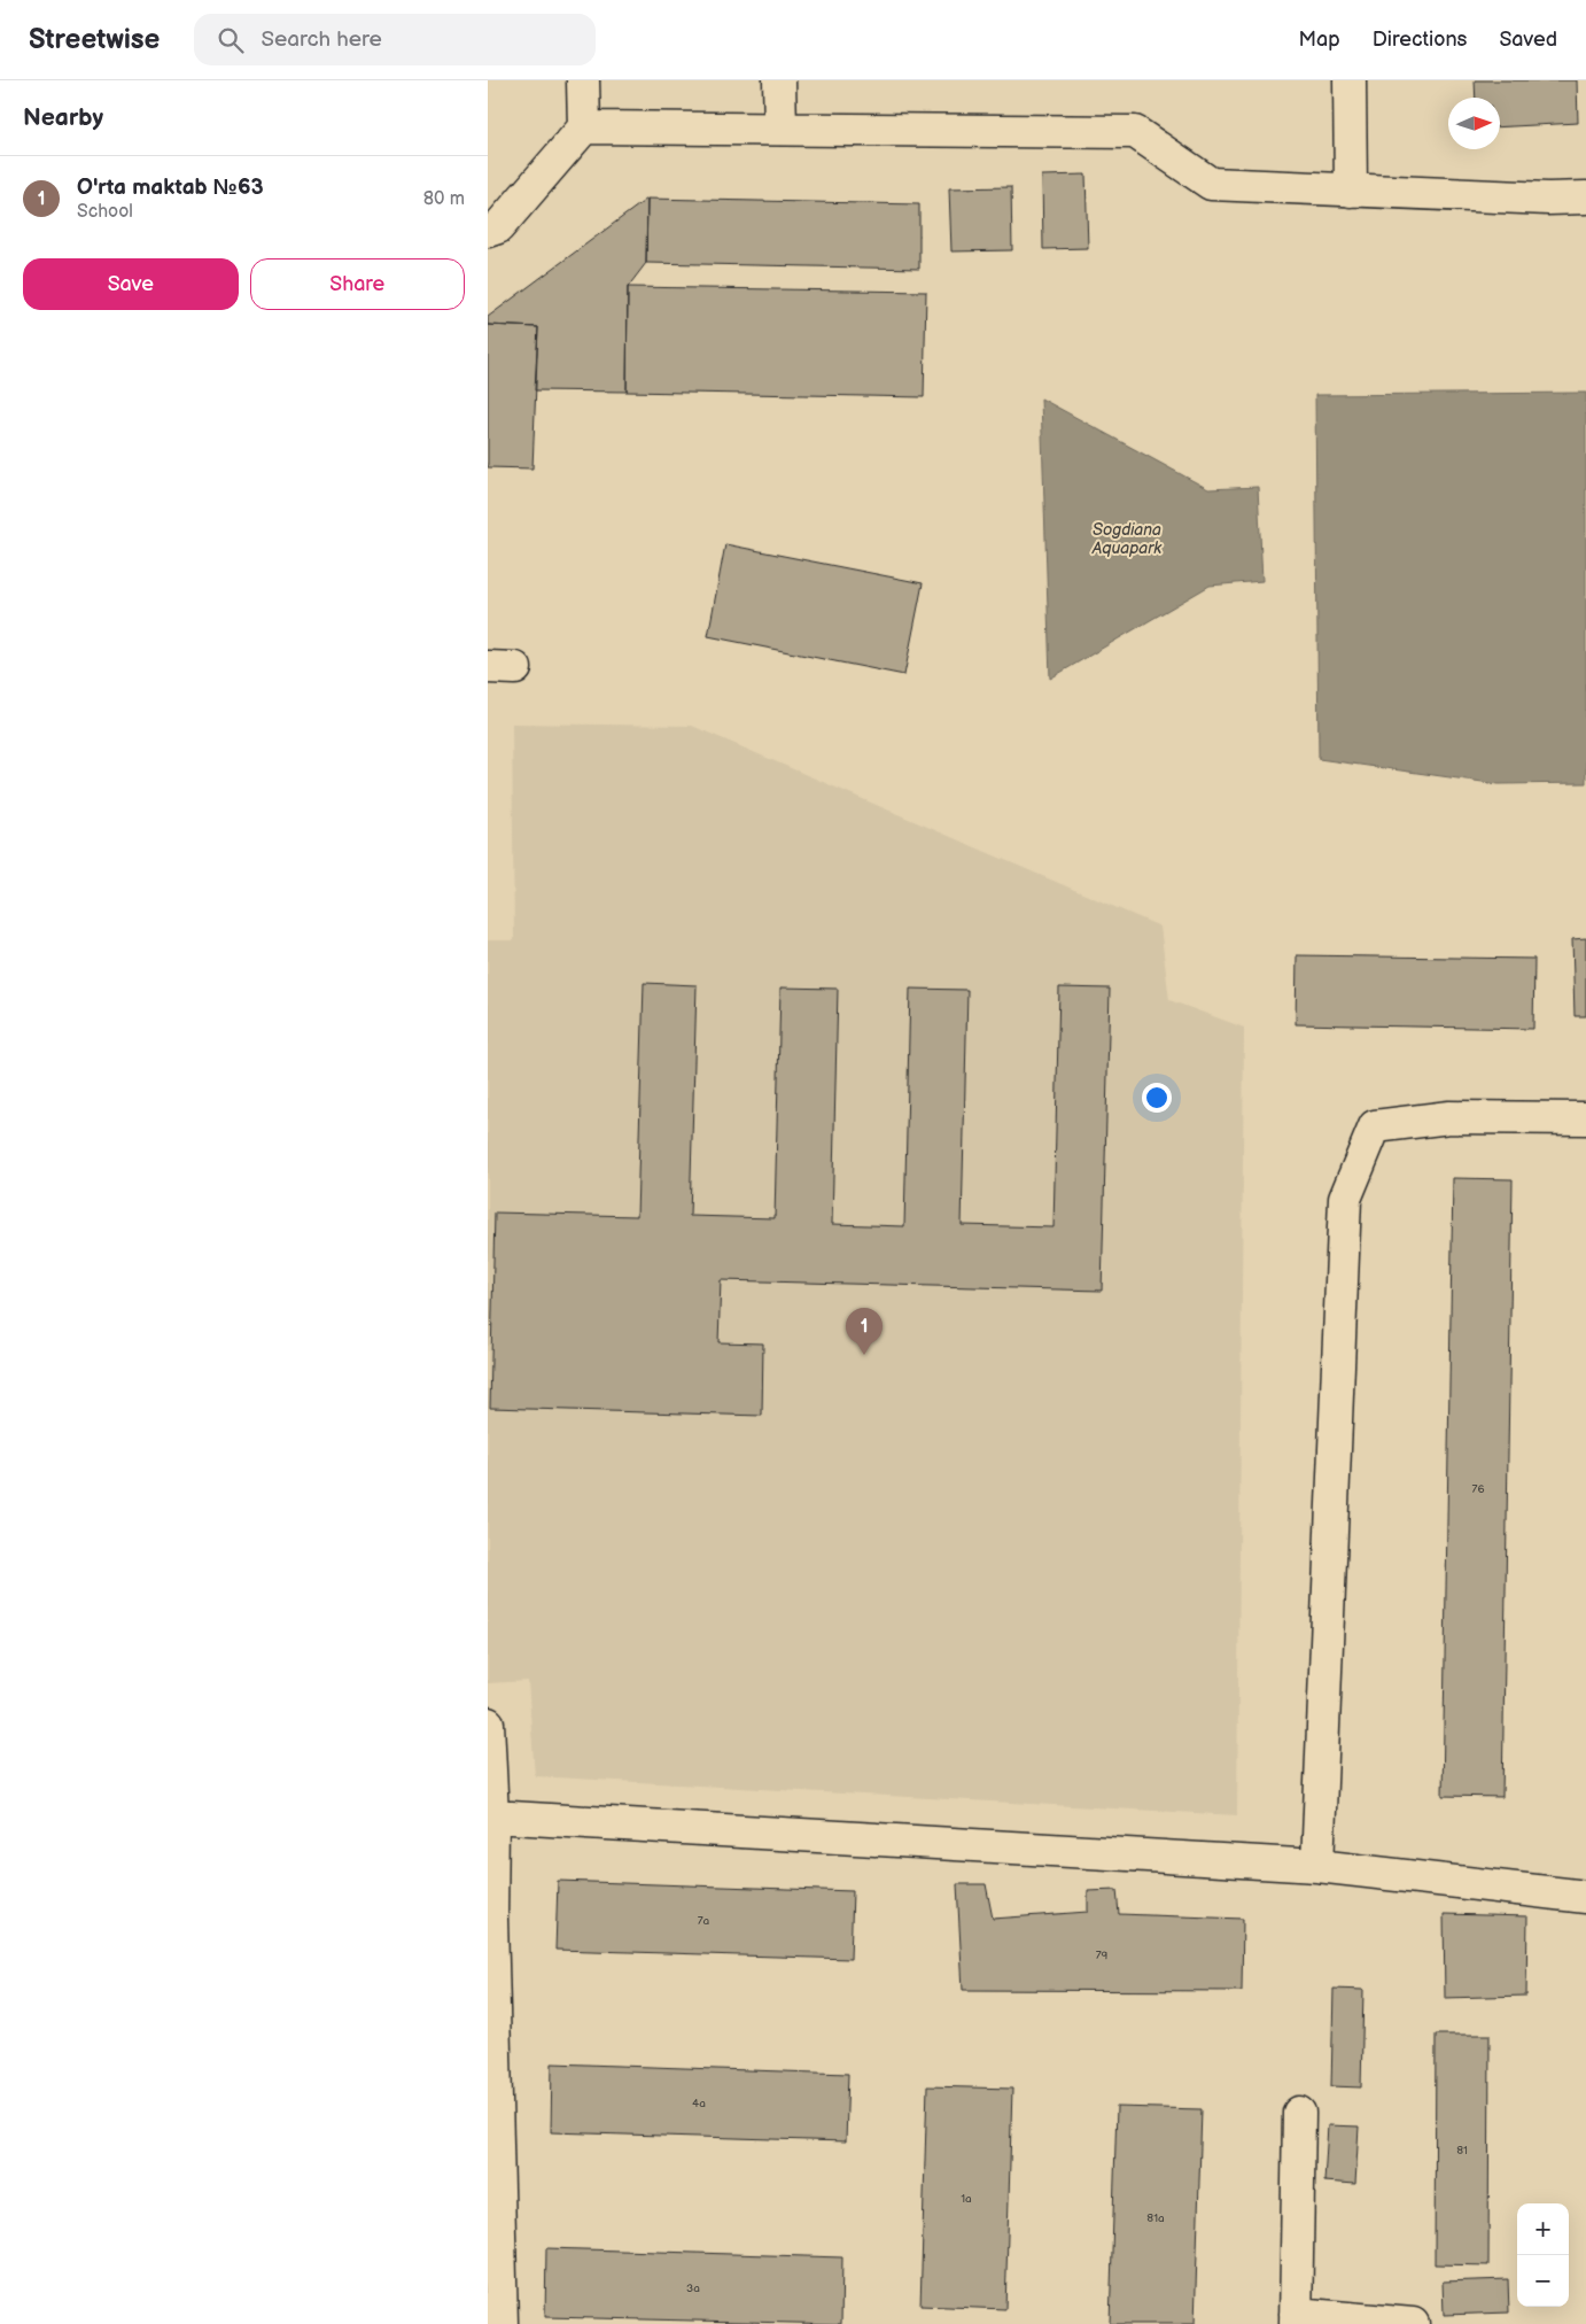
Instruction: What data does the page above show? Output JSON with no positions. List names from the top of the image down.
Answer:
{
  "water": ["Sogdiana Aquapark"],
  "house_numbers": [
    "76",
    "7a",
    "79",
    "4a",
    "81",
    "1a",
    "81a",
    "3a"
  ],
  "north": "right",
  "page": {
    "header": "Streetwise",
    "search": "Search here",
    "nav": ["Map", "Directions", "Saved"],
    "heading": "Nearby",
    "list": [
      {
        "mark": "1",
        "name": "O'rta maktab №63",
        "note": "School",
        "value": "80 m"
      }
    ],
    "buttons": ["Save", "Share"],
    "pins": "1",
    "map_buttons": ["+", "−"]
  }
}
